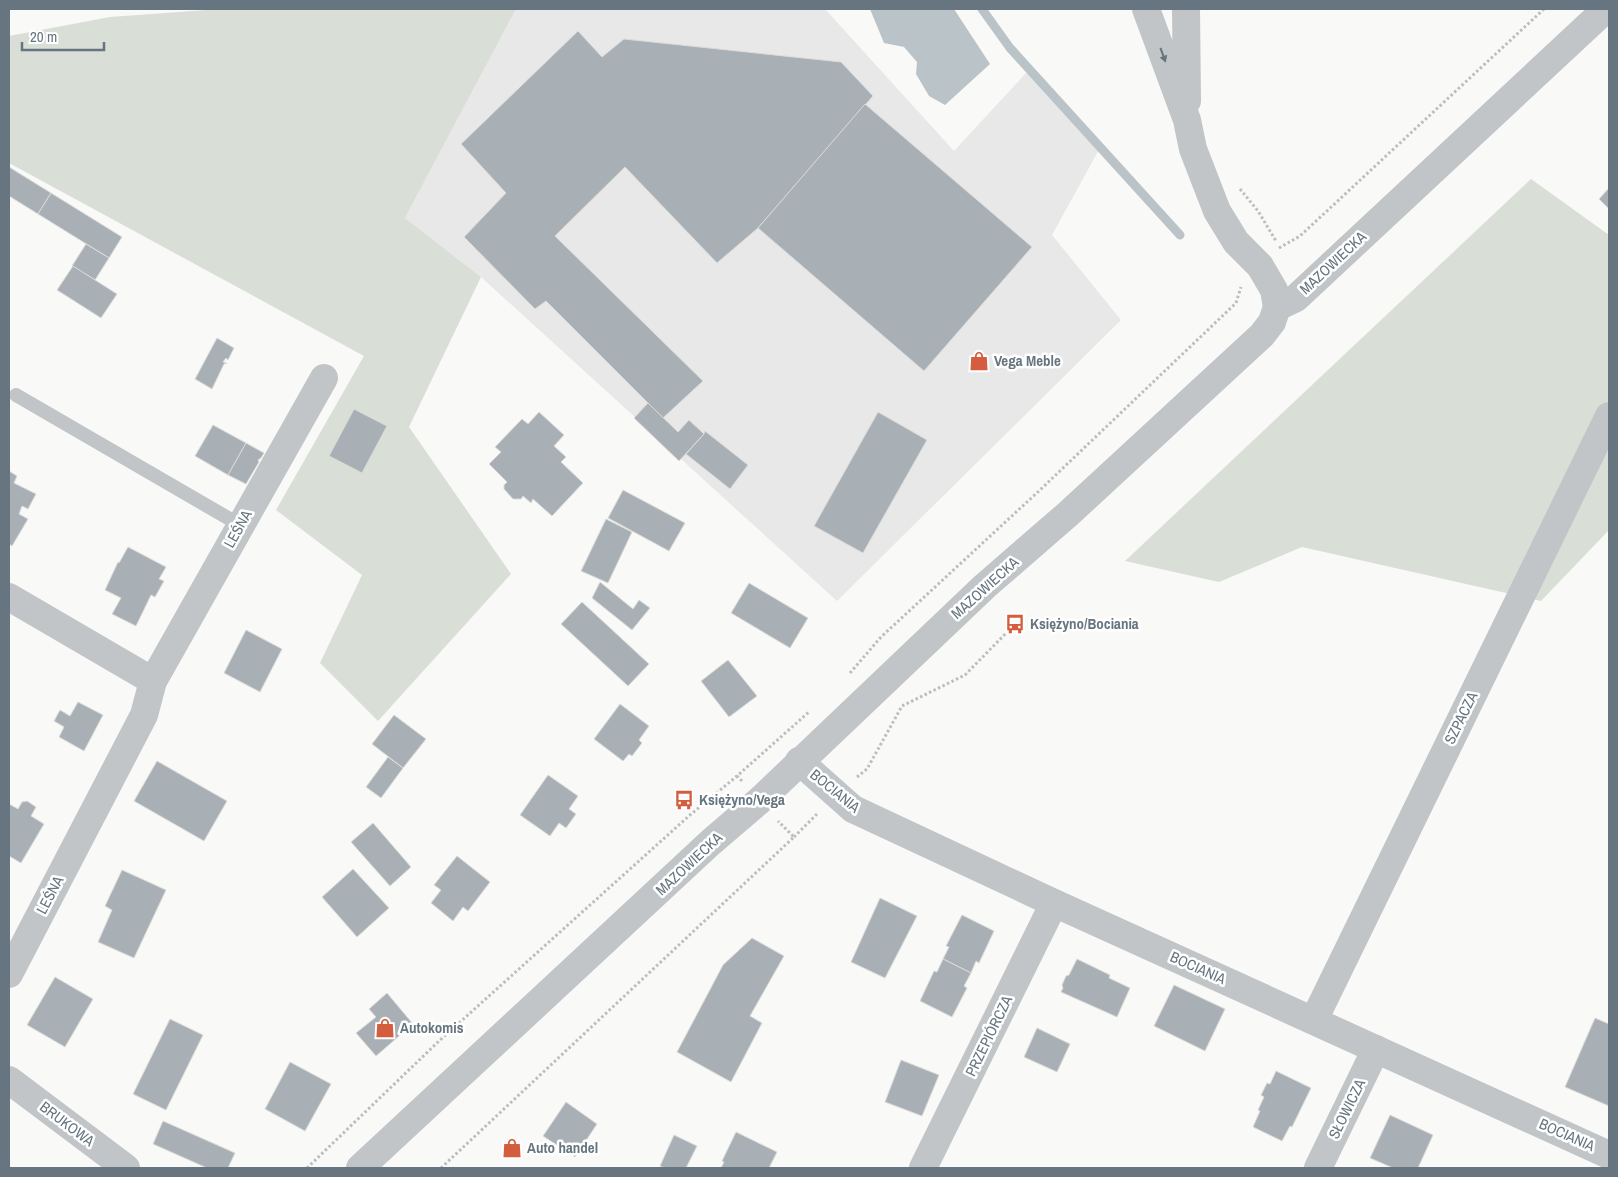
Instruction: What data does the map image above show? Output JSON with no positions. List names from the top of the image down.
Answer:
{
  "streets": {
    "street": [
      "MAZOWIECKA",
      "LEŚNA",
      "SZPACZA",
      "BOCIANIA",
      "PRZEPIÓRCZA",
      "SŁOWICZA",
      "BRUKOWA"
    ]
  },
  "crossings": [
    ["MAZOWIECKA", "BOCIANIA"],
    ["SZPACZA", "BOCIANIA"],
    ["BOCIANIA", "PRZEPIÓRCZA"],
    ["BOCIANIA", "SŁOWICZA"]
  ],
  "places": {
    "shop": ["Vega Meble", "Autokomis", "Auto handel"],
    "bus stop": ["Księżyno/Bociania", "Księżyno/Vega"]
  },
  "scale_bar": "20 m"
}
